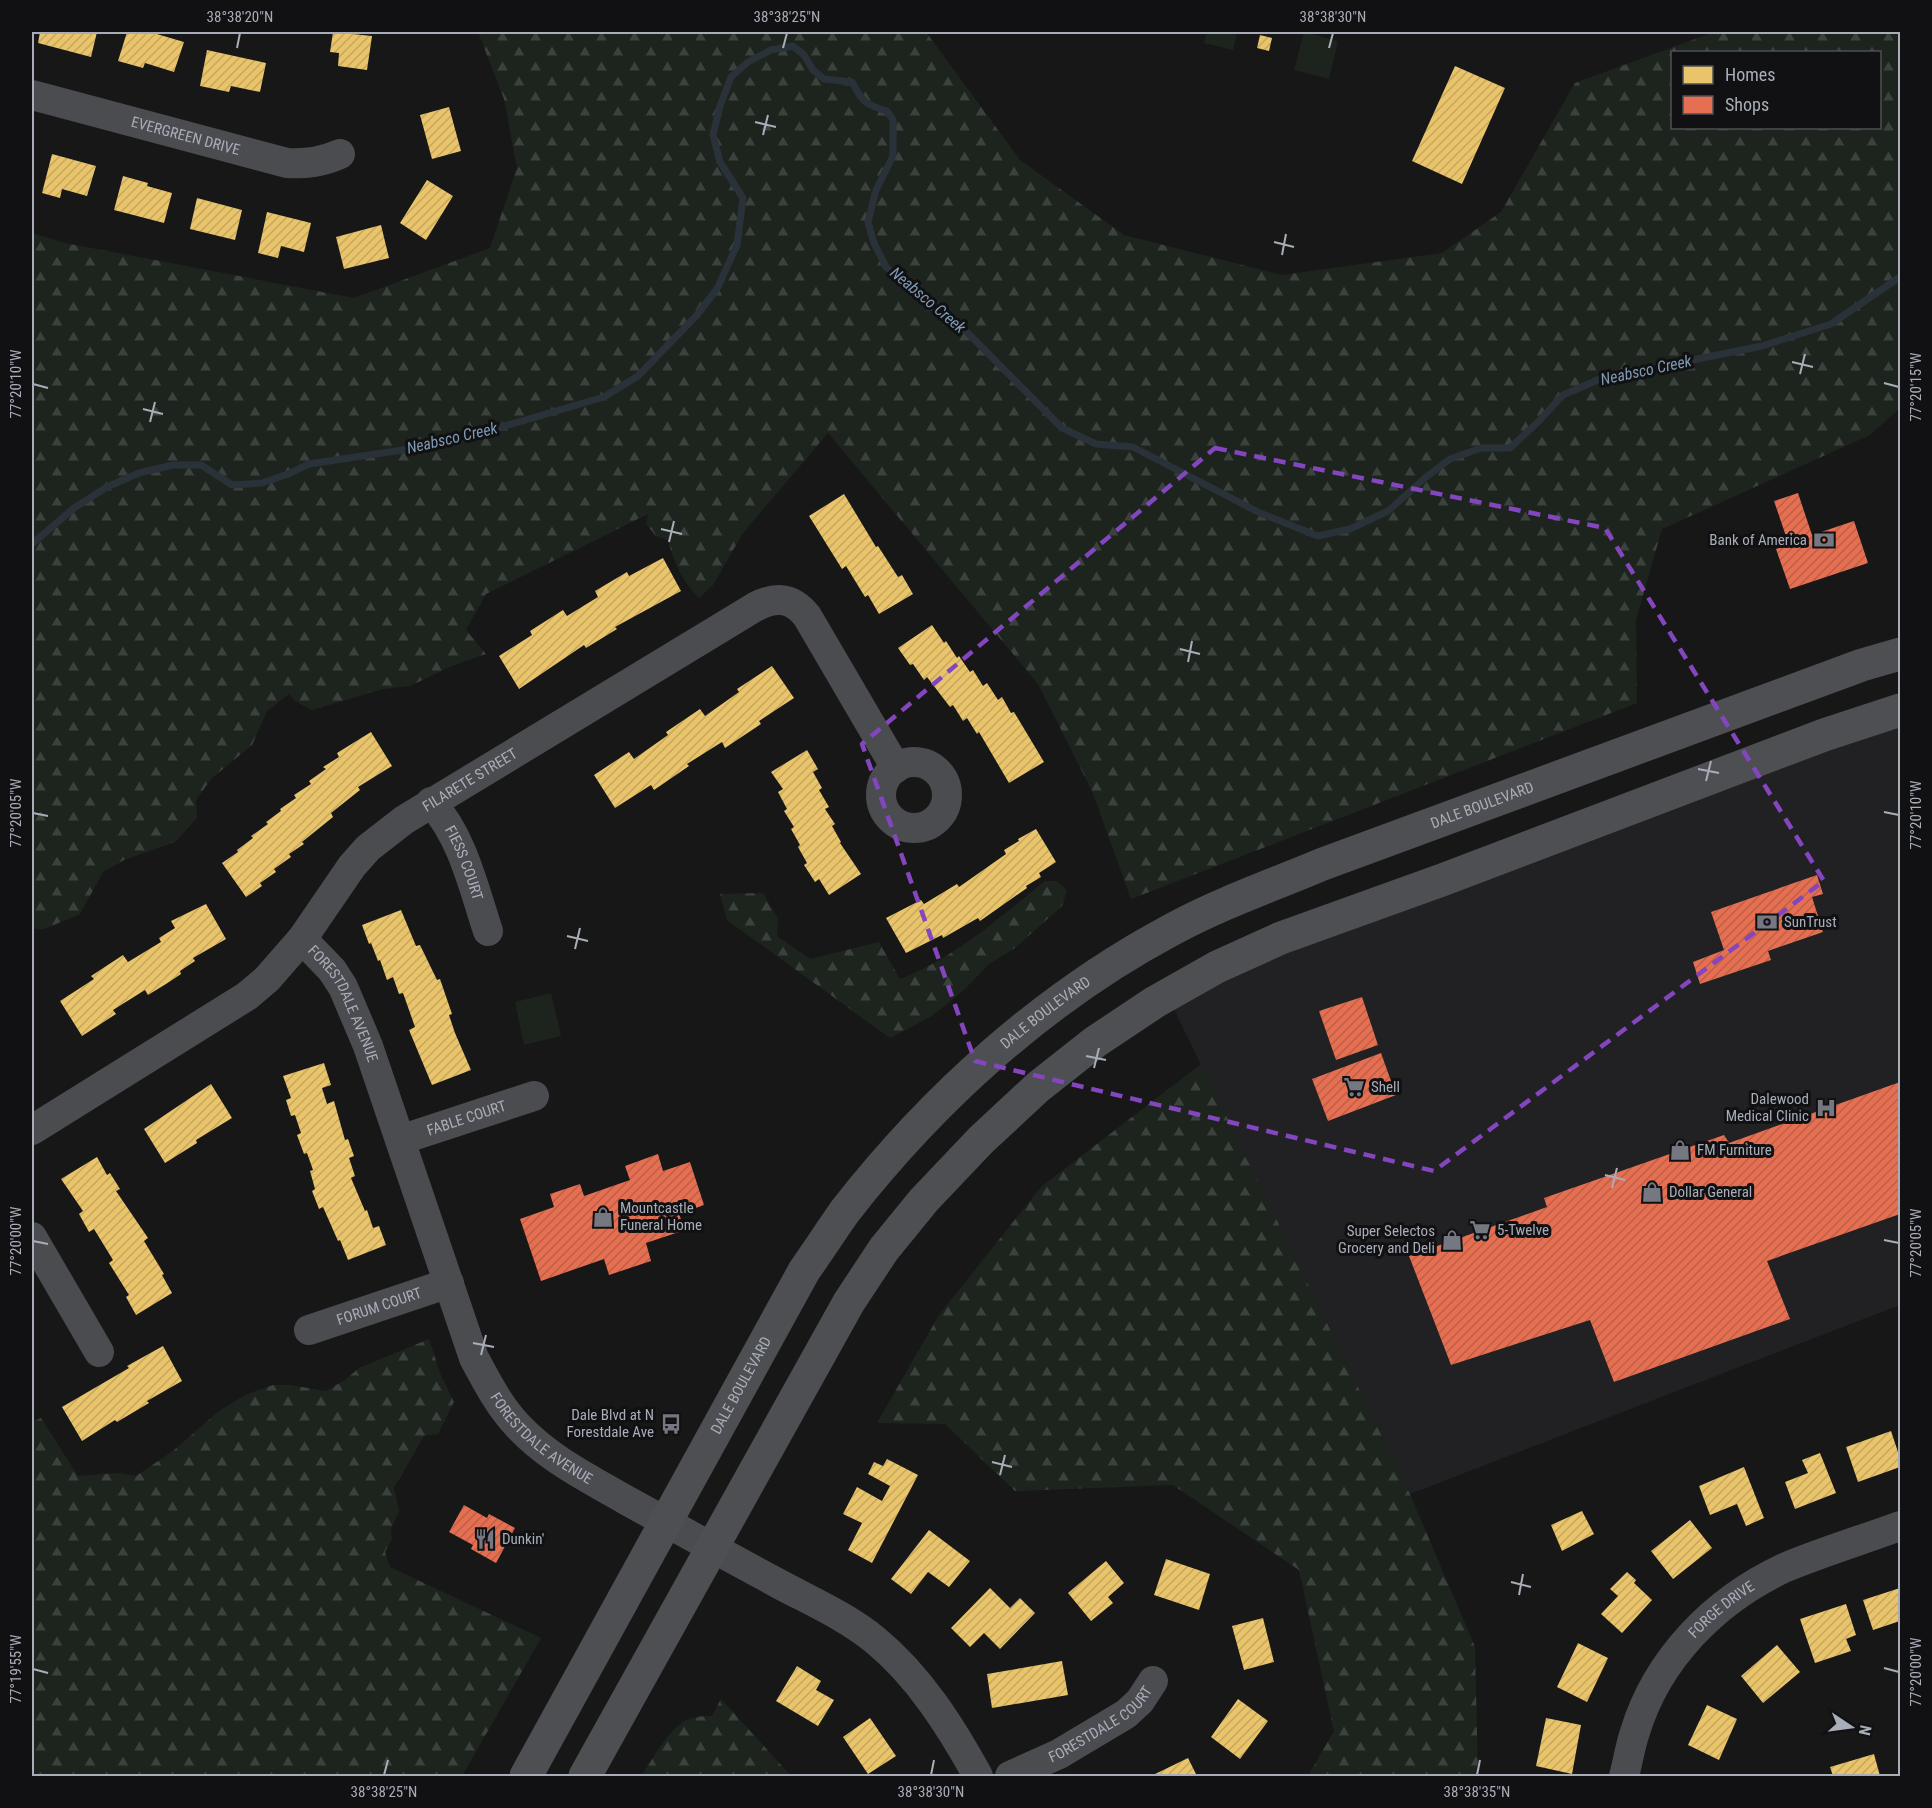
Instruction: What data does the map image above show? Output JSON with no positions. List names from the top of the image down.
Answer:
{
  "streets": {
    "main road": ["DALE BOULEVARD"],
    "street": [
      "EVERGREEN DRIVE",
      "FILARETE STREET",
      "FIESS COURT",
      "FORESTDALE AVENUE",
      "FABLE COURT",
      "FORUM COURT",
      "FORGE DRIVE",
      "FORESTDALE COURT"
    ]
  },
  "crossings": [
    ["FILARETE STREET", "FIESS COURT"],
    ["FILARETE STREET", "FORESTDALE AVENUE"],
    ["DALE BOULEVARD", "FORESTDALE AVENUE"],
    ["FORESTDALE AVENUE", "FABLE COURT"],
    ["FORESTDALE AVENUE", "FORUM COURT"]
  ],
  "water": ["Neabsco Creek"],
  "places": {
    "bank": ["Bank of America", "SunTrust"],
    "supermarket": ["Shell", "5-Twelve"],
    "hospital": ["Dalewood Medical Clinic"],
    "shop": [
      "FM Furniture",
      "Dollar General",
      "Mountcastle Funeral Home",
      "Super Selectos Grocery and Deli"
    ],
    "bus stop": ["Dale Blvd at N Forestdale Ave"],
    "restaurant": ["Dunkin'"]
  },
  "legend": ["Homes", "Shops"],
  "north": "right",
  "coordinates": [
    "38°38'20\"N",
    "38°38'25\"N",
    "38°38'30\"N",
    "77°20'10\"W",
    "77°20'15\"W",
    "77°20'05\"W",
    "77°20'00\"W",
    "77°19'55\"W",
    "38°38'35\"N"
  ]
}
